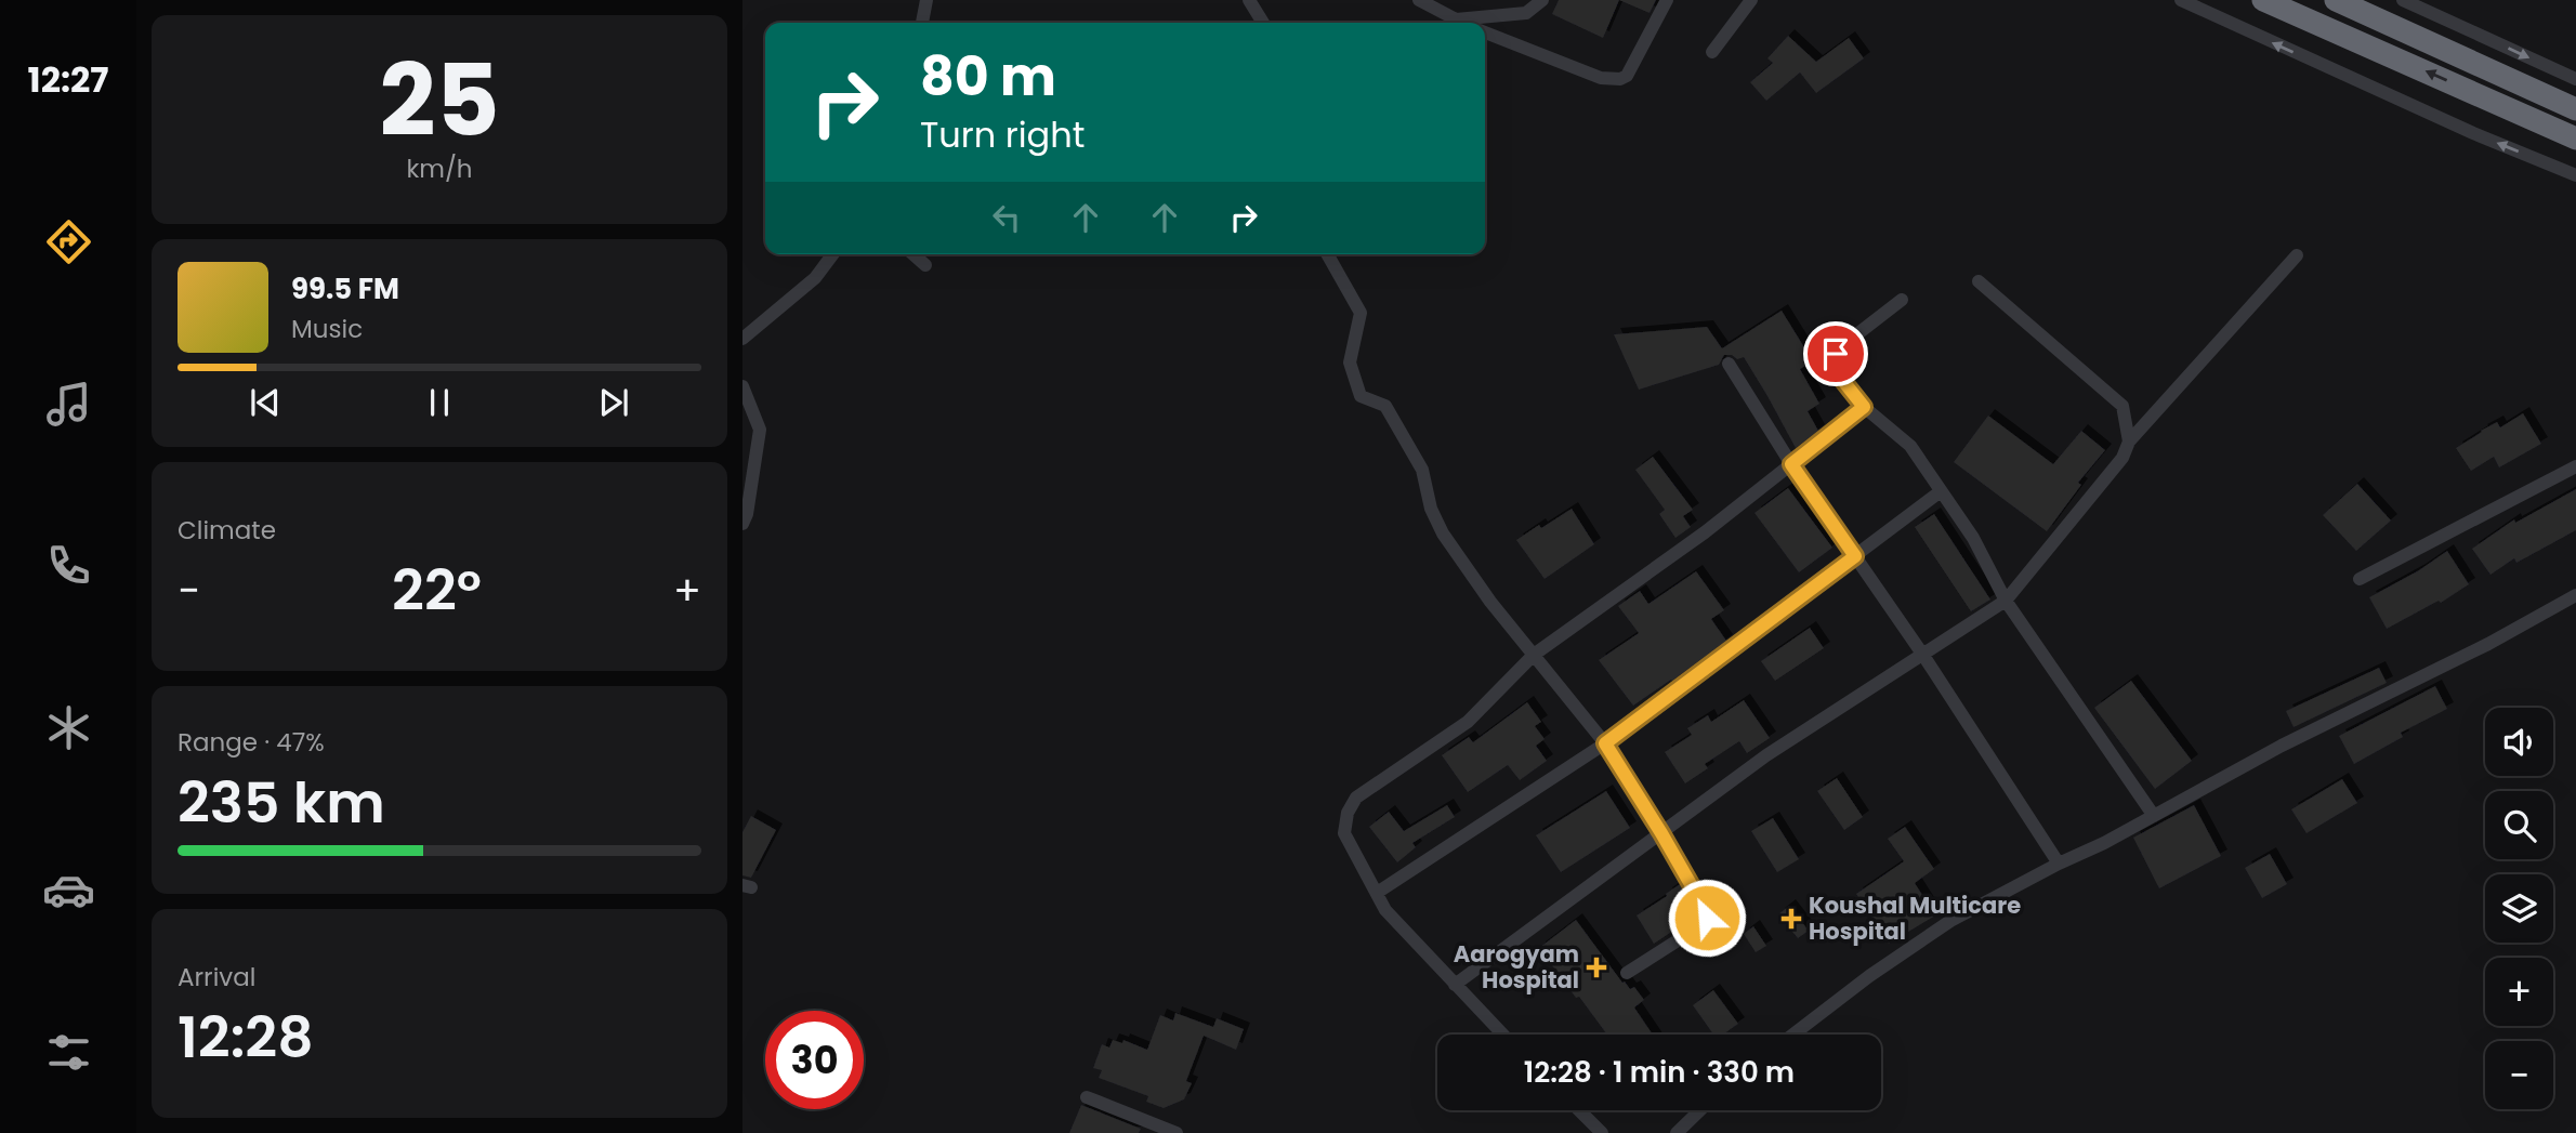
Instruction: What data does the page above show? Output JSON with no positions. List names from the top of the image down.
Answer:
{
  "places": {
    "health": ["Koushal Multicare Hospital", "Aarogyam Hospital"]
  },
  "page": {
    "tabs": "12:27",
    "tile": [
      ["25", "km/h"],
      "Climate",
      ["Range · 47%", "235 km"],
      ["Arrival", "12:28"]
    ],
    "turn": ["80 m", "Turn right"],
    "song": ["99.5 FM", "Music"],
    "heat": ["−", "22°", "+"],
    "map_buttons": ["+", "−"],
    "limit": "30",
    "trip": "12:28 · 1 min · 330 m"
  }
}
